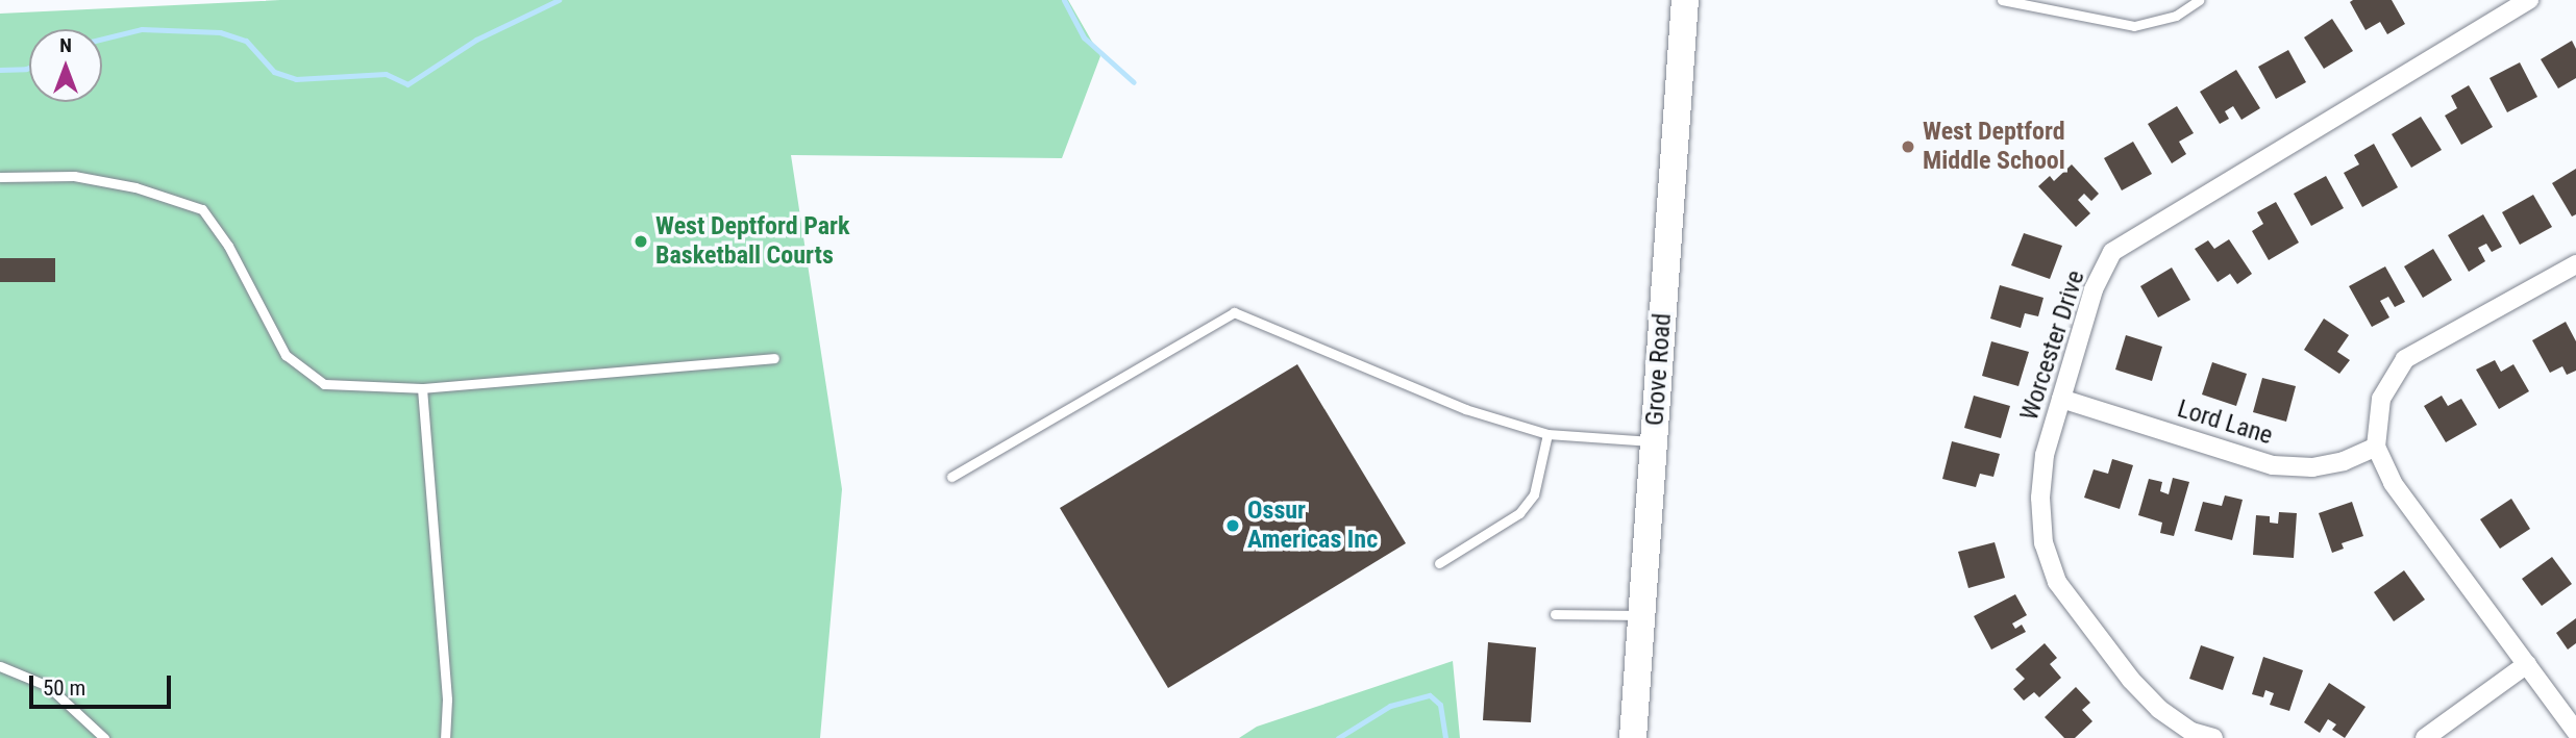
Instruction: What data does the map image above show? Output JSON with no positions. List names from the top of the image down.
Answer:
{
  "streets": {
    "main road": ["Grove Road"],
    "street": ["Worcester Drive", "Lord Lane"]
  },
  "crossings": [
    ["Worcester Drive", "Lord Lane"]
  ],
  "places": ["West Deptford Middle School", "West Deptford Park Basketball Courts", "Ossur Americas Inc"],
  "scale_bar": "50 m",
  "north": "top"
}
